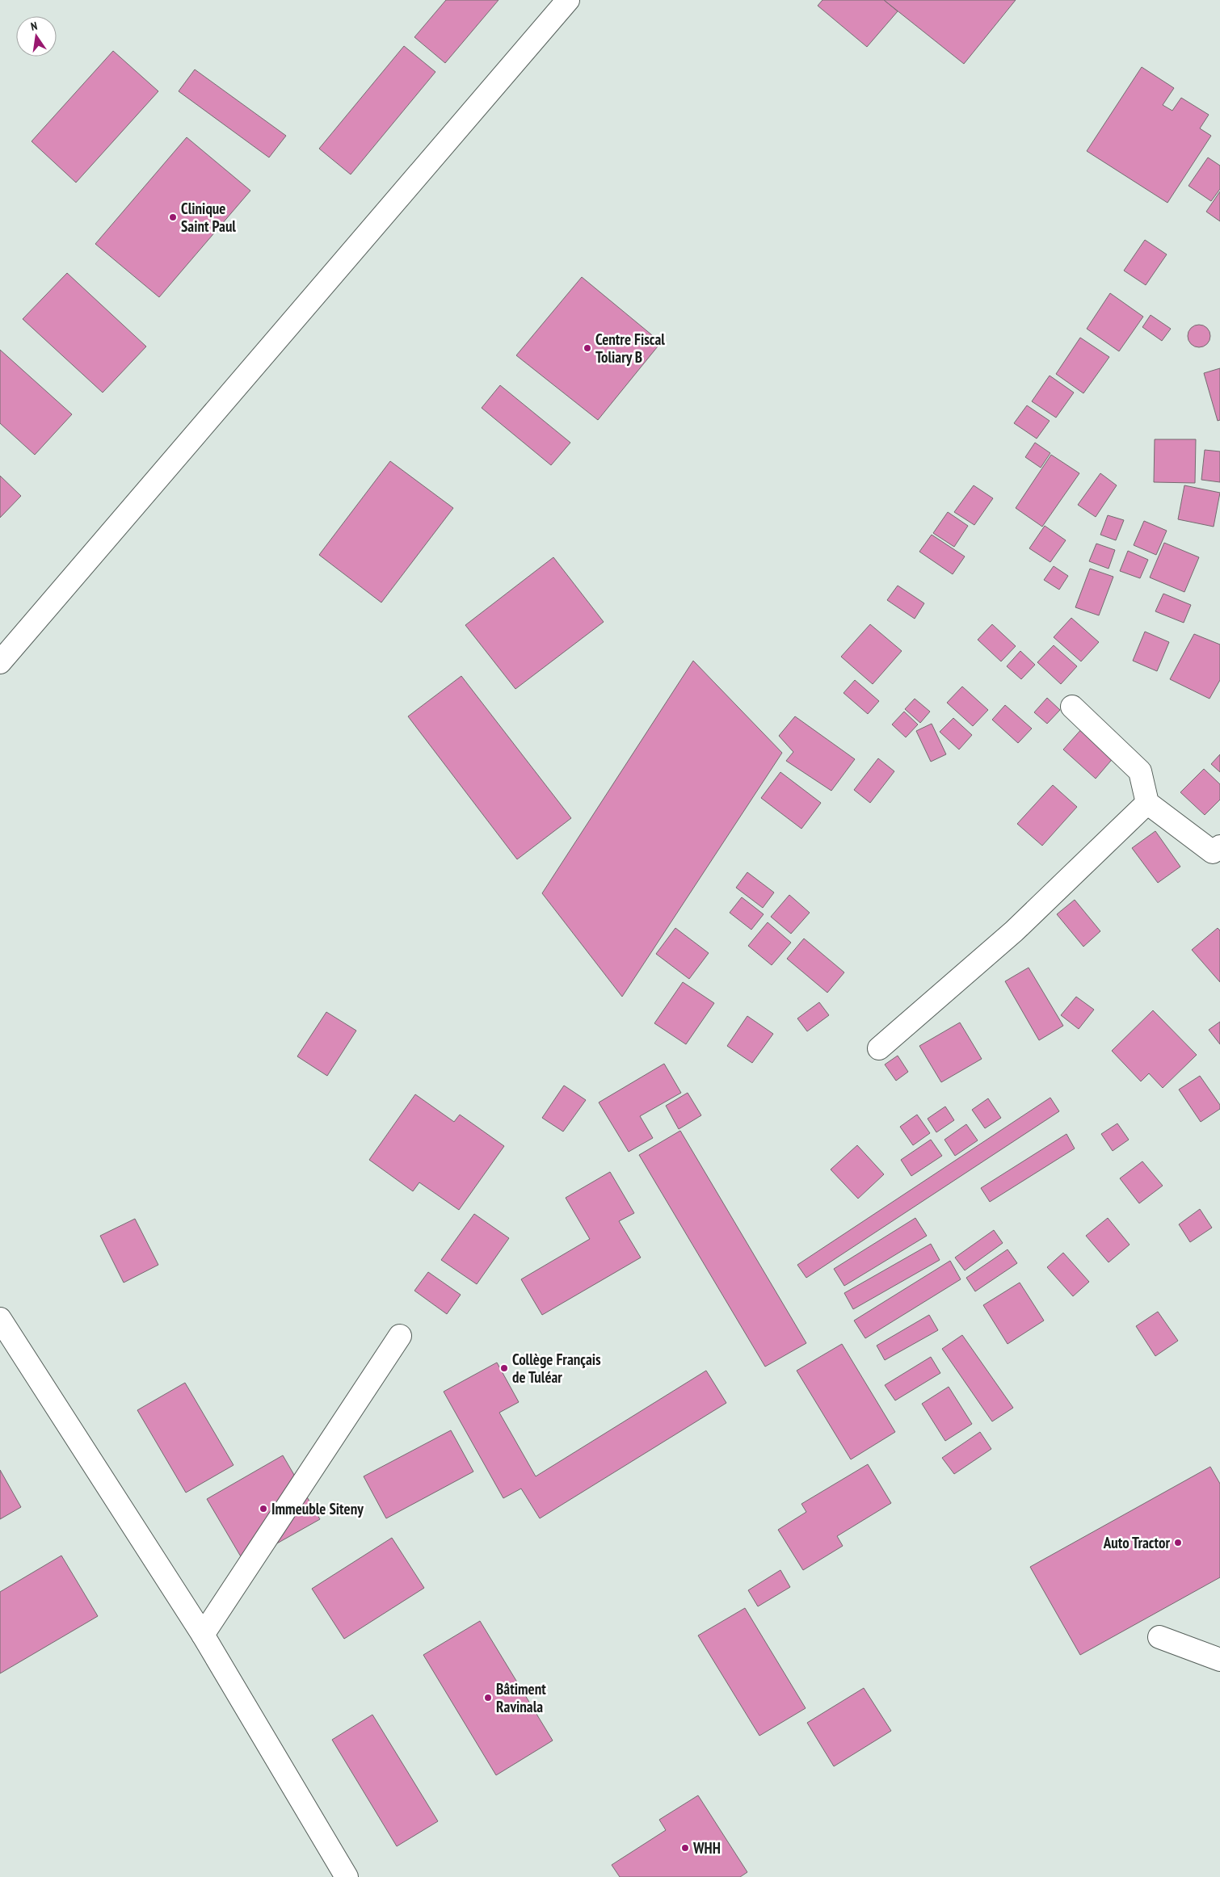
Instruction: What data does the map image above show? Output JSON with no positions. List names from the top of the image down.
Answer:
{
  "places": [
    "Clinique Saint Paul",
    "Centre Fiscal Toliary B",
    "Collège Français de Tuléar",
    "Immeuble Siteny",
    "Auto Tractor",
    "Bâtiment Ravinala",
    "WHH"
  ],
  "north": "top"
}
